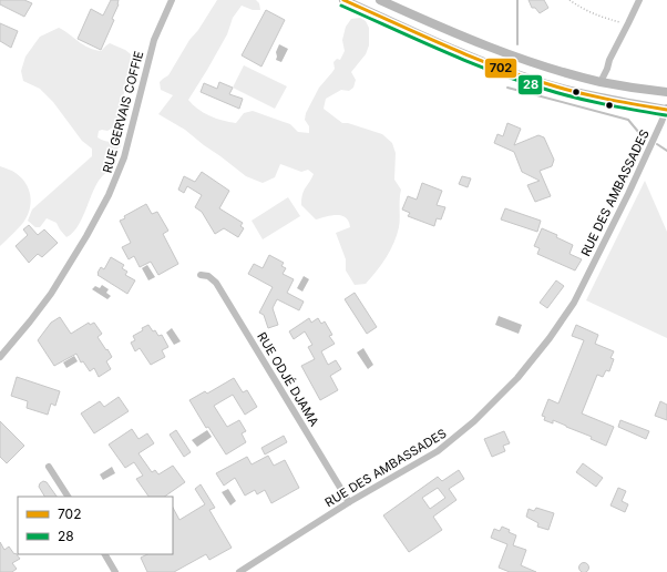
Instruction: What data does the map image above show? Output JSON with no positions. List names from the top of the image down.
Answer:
{
  "streets": {
    "street": ["RUE GERVAIS COFFIE", "RUE DES AMBASSADES", "RUE ODJÉ DJAMA"]
  },
  "crossings": [
    ["RUE DES AMBASSADES", "RUE ODJÉ DJAMA"]
  ],
  "lines": ["transit line 702", "transit line 28"],
  "legend": ["702", "28"]
}
